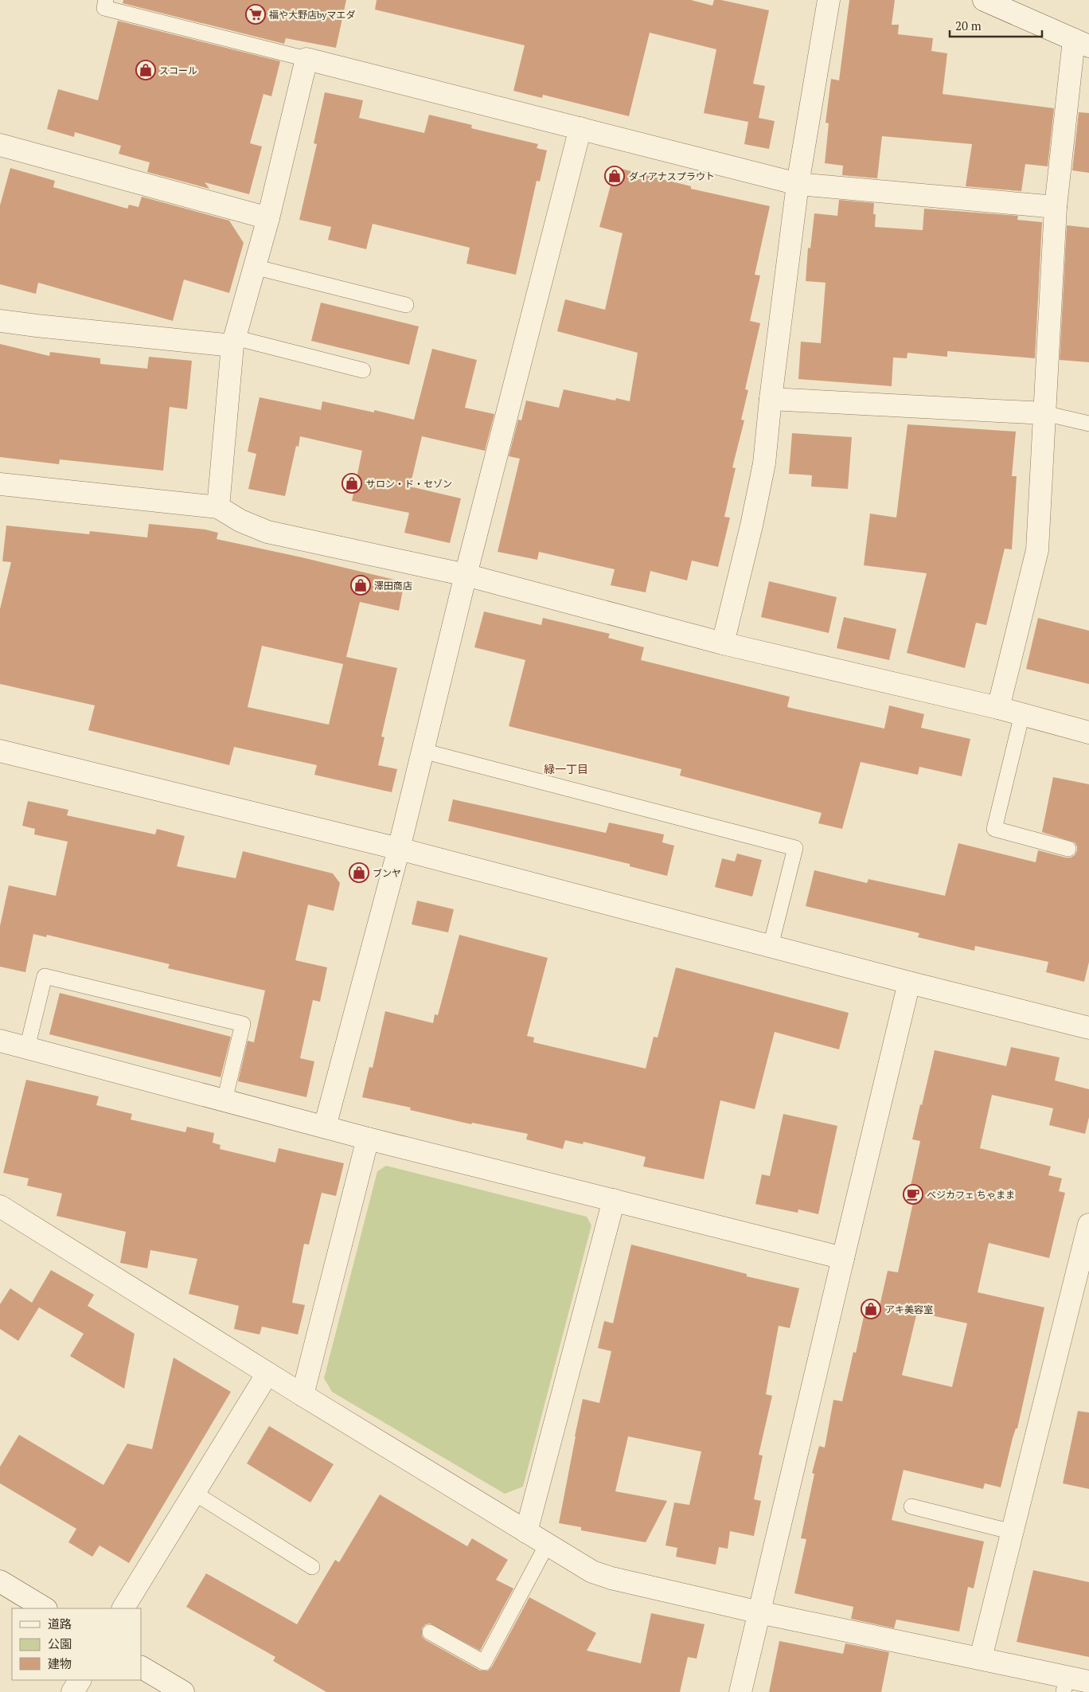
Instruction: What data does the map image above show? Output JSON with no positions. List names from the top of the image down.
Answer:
{
  "districts": ["緑一丁目"],
  "places": {
    "supermarket": ["福や大野店byマエダ"],
    "shop": [
      "スコール",
      "ダイアナスプラウト",
      "サロン・ド・セゾン",
      "澤田商店",
      "ブンヤ",
      "アキ美容室"
    ],
    "cafe": ["ベジカフェ ちゃまま"]
  },
  "legend": ["道路", "公園", "建物"],
  "scale_bar": "20 m"
}
